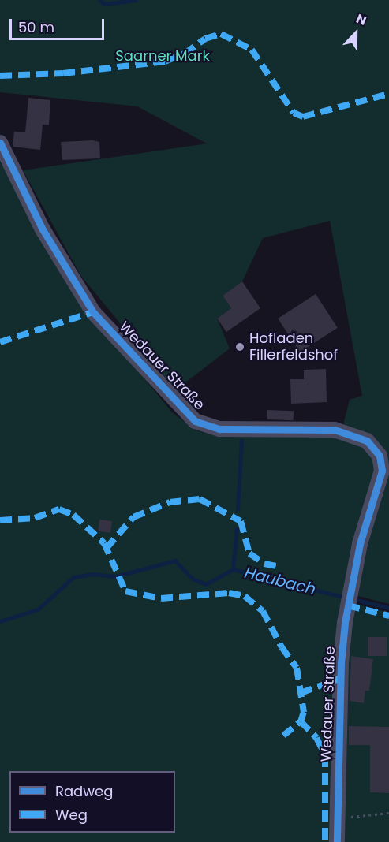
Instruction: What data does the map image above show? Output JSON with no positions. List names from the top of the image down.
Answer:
{
  "streets": {
    "street": ["Wedauer Straße"]
  },
  "water": ["Haubach"],
  "parks": ["Saarner Mark"],
  "places": ["Hofladen Fillerfeldshof"],
  "legend": ["Radweg", "Weg"],
  "scale_bar": "50 m",
  "north": "top"
}
